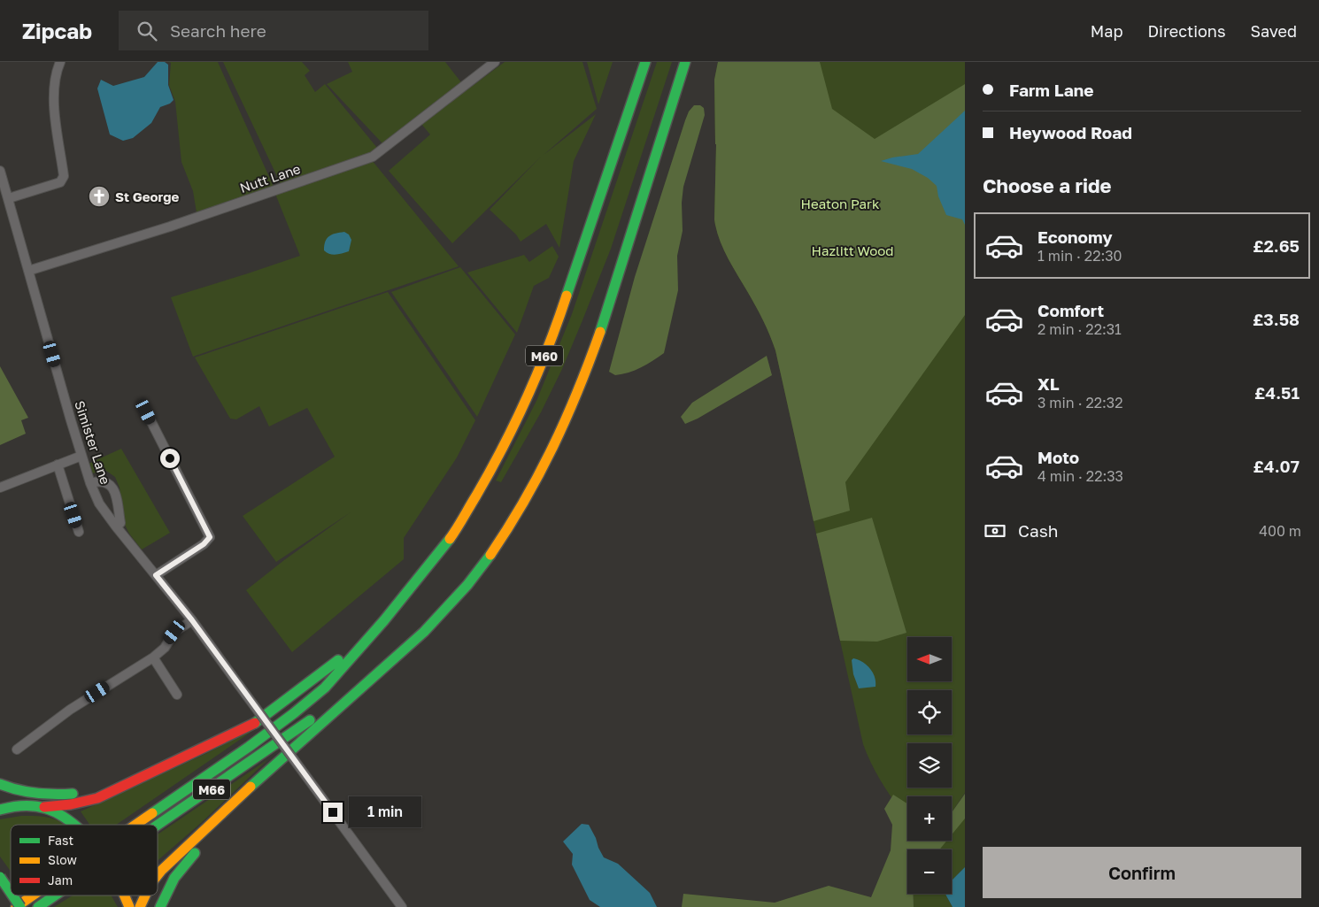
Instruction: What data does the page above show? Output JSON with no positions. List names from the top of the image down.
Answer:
{
  "streets": {
    "highway": ["M60", "M66"],
    "street": ["Nutt Lane", "Simister Lane"]
  },
  "crossings": [
    ["Nutt Lane", "Simister Lane"],
    ["M60", "M66"]
  ],
  "parks": ["Heaton Park", "Hazlitt Wood"],
  "places": {
    "church": ["St George"]
  },
  "legend": ["Fast", "Slow", "Jam"],
  "north": "left",
  "page": {
    "header": "Zipcab",
    "search": "Search here",
    "nav": ["Map", "Directions", "Saved"],
    "banner": ["Farm Lane", "Heywood Road"],
    "heading": "Choose a ride",
    "list": [
      {
        "name": "Economy",
        "note": "1 min · 22:30",
        "value": "£2.65"
      },
      {
        "name": "Comfort",
        "note": "2 min · 22:31",
        "value": "£3.58"
      },
      {
        "name": "XL",
        "note": "3 min · 22:32",
        "value": "£4.51"
      },
      {
        "name": "Moto",
        "note": "4 min · 22:33",
        "value": "£4.07"
      }
    ],
    "pay": ["Cash", "400 m"],
    "map_buttons": ["+", "−"],
    "bubble": "1 min",
    "buttons": "Confirm"
  }
}
